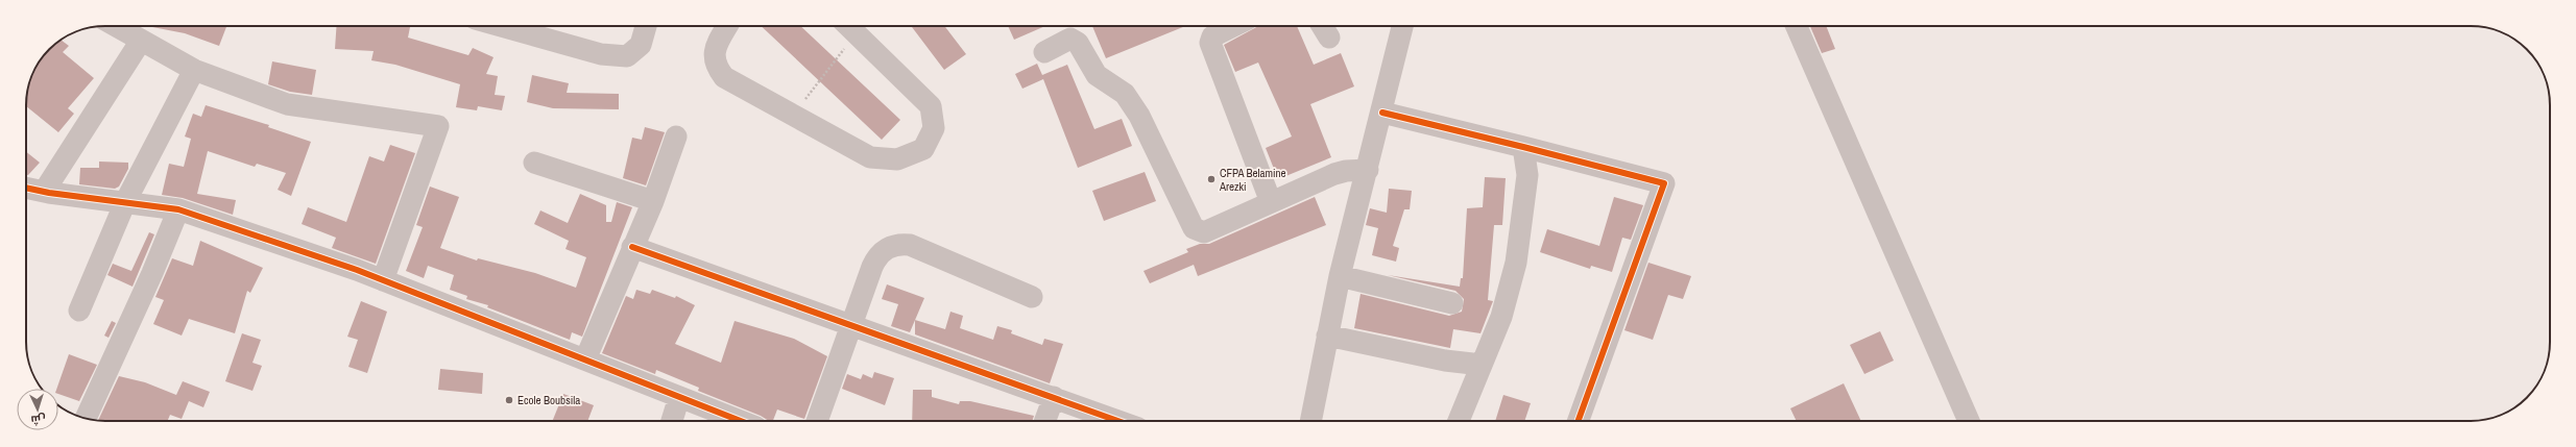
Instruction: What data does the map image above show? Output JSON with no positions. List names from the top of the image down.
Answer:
{
  "places": ["CFPA Belamine Arezki", "Ecole Boubsila"],
  "north": "bottom"
}
